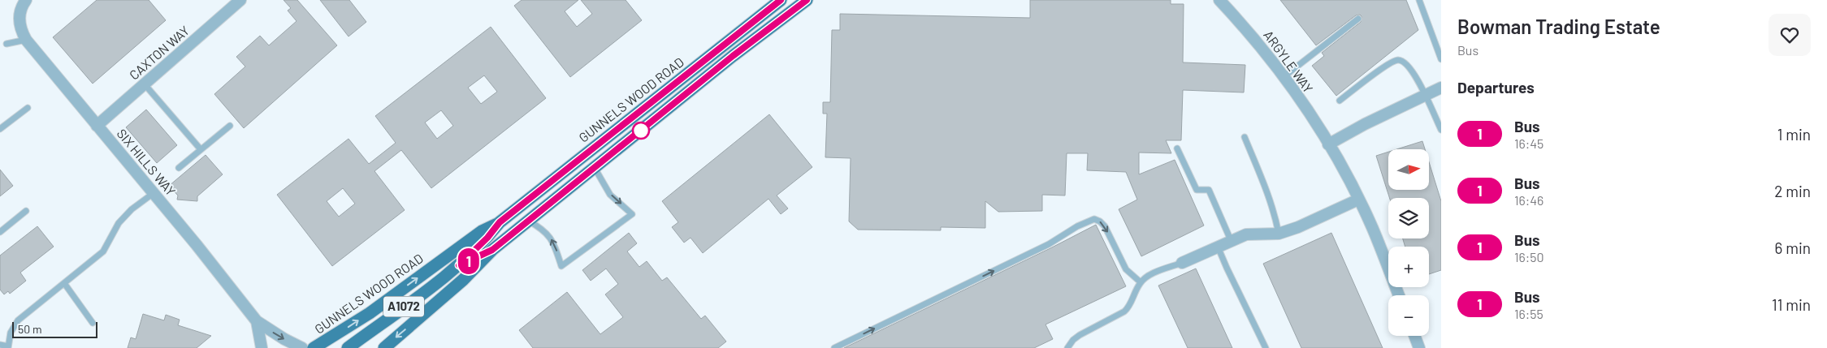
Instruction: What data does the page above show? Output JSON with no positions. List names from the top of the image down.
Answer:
{
  "streets": {
    "main road": ["GUNNELS WOOD ROAD", "A1072"],
    "street": ["CAXTON WAY", "ARGYLE WAY", "SIX HILLS WAY"]
  },
  "crossings": [
    ["CAXTON WAY", "SIX HILLS WAY"]
  ],
  "lines": ["bus line 1"],
  "scale_bar": "50 m",
  "north": "right",
  "page": {
    "on_map": "1",
    "heading": [
      ["Bowman Trading Estate", "Bus"],
      "Departures"
    ],
    "list": [
      {
        "mark": "1",
        "name": "Bus",
        "note": "16:45",
        "value": "1 min"
      },
      {
        "mark": "1",
        "name": "Bus",
        "note": "16:46",
        "value": "2 min"
      },
      {
        "mark": "1",
        "name": "Bus",
        "note": "16:50",
        "value": "6 min"
      },
      {
        "mark": "1",
        "name": "Bus",
        "note": "16:55",
        "value": "11 min"
      }
    ],
    "map_buttons": ["+", "−"],
    "scale": "50 m"
  }
}
